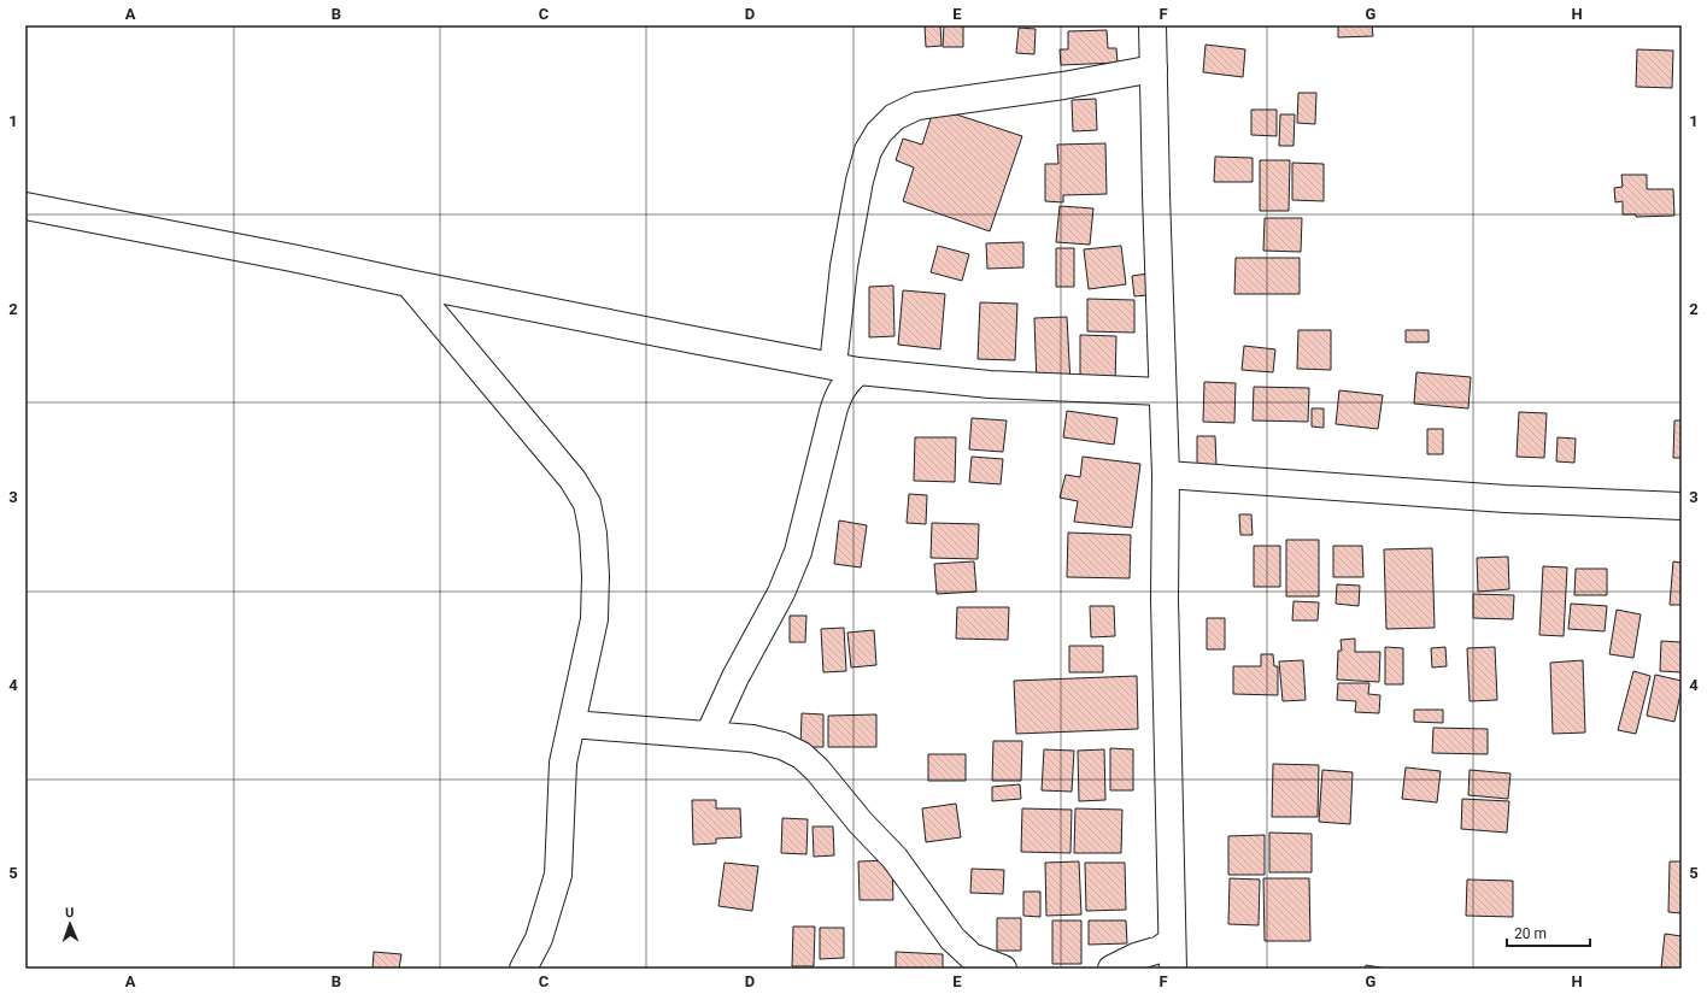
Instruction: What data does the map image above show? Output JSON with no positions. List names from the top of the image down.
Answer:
{
  "scale_bar": "20 m",
  "north": "top",
  "grid": {
    "columns": [
      "A",
      "B",
      "C",
      "D",
      "E",
      "F",
      "G",
      "H"
    ],
    "rows": [
      "1",
      "2",
      "3",
      "4",
      "5"
    ]
  }
}
